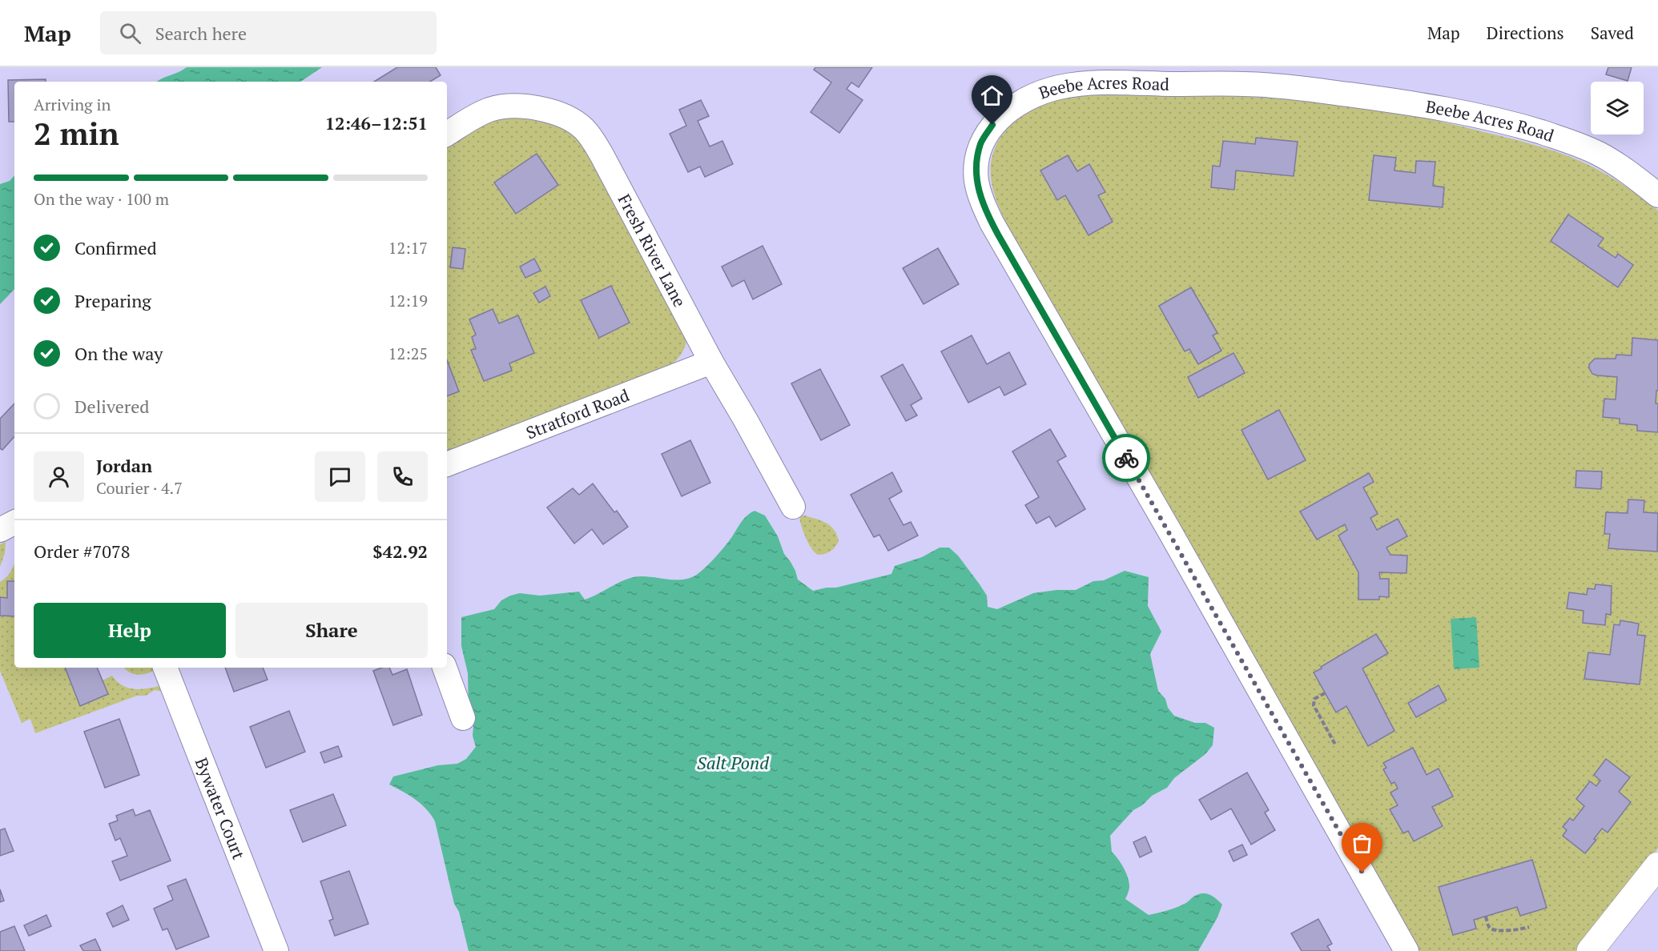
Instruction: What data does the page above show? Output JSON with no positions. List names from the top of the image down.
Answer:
{
  "streets": {
    "street": [
      "Beebe Acres Road",
      "Fresh River Lane",
      "Stratford Road",
      "Bywater Court"
    ]
  },
  "crossings": [
    ["Fresh River Lane", "Stratford Road"]
  ],
  "water": ["Salt Pond"],
  "page": {
    "header": "Map",
    "search": "Search here",
    "nav": ["Map", "Directions", "Saved"],
    "heading": ["2 min", "Arriving in", "12:46–12:51"],
    "panel": [
      "Jordan",
      "Courier · 4.7",
      "Order #7078",
      "$42.92"
    ],
    "bar": "On the way · 100 m",
    "list": [
      ["Confirmed", "12:17"],
      ["Preparing", "12:19"],
      ["On the way", "12:25"],
      "Delivered"
    ],
    "buttons": ["Help", "Share"]
  }
}
